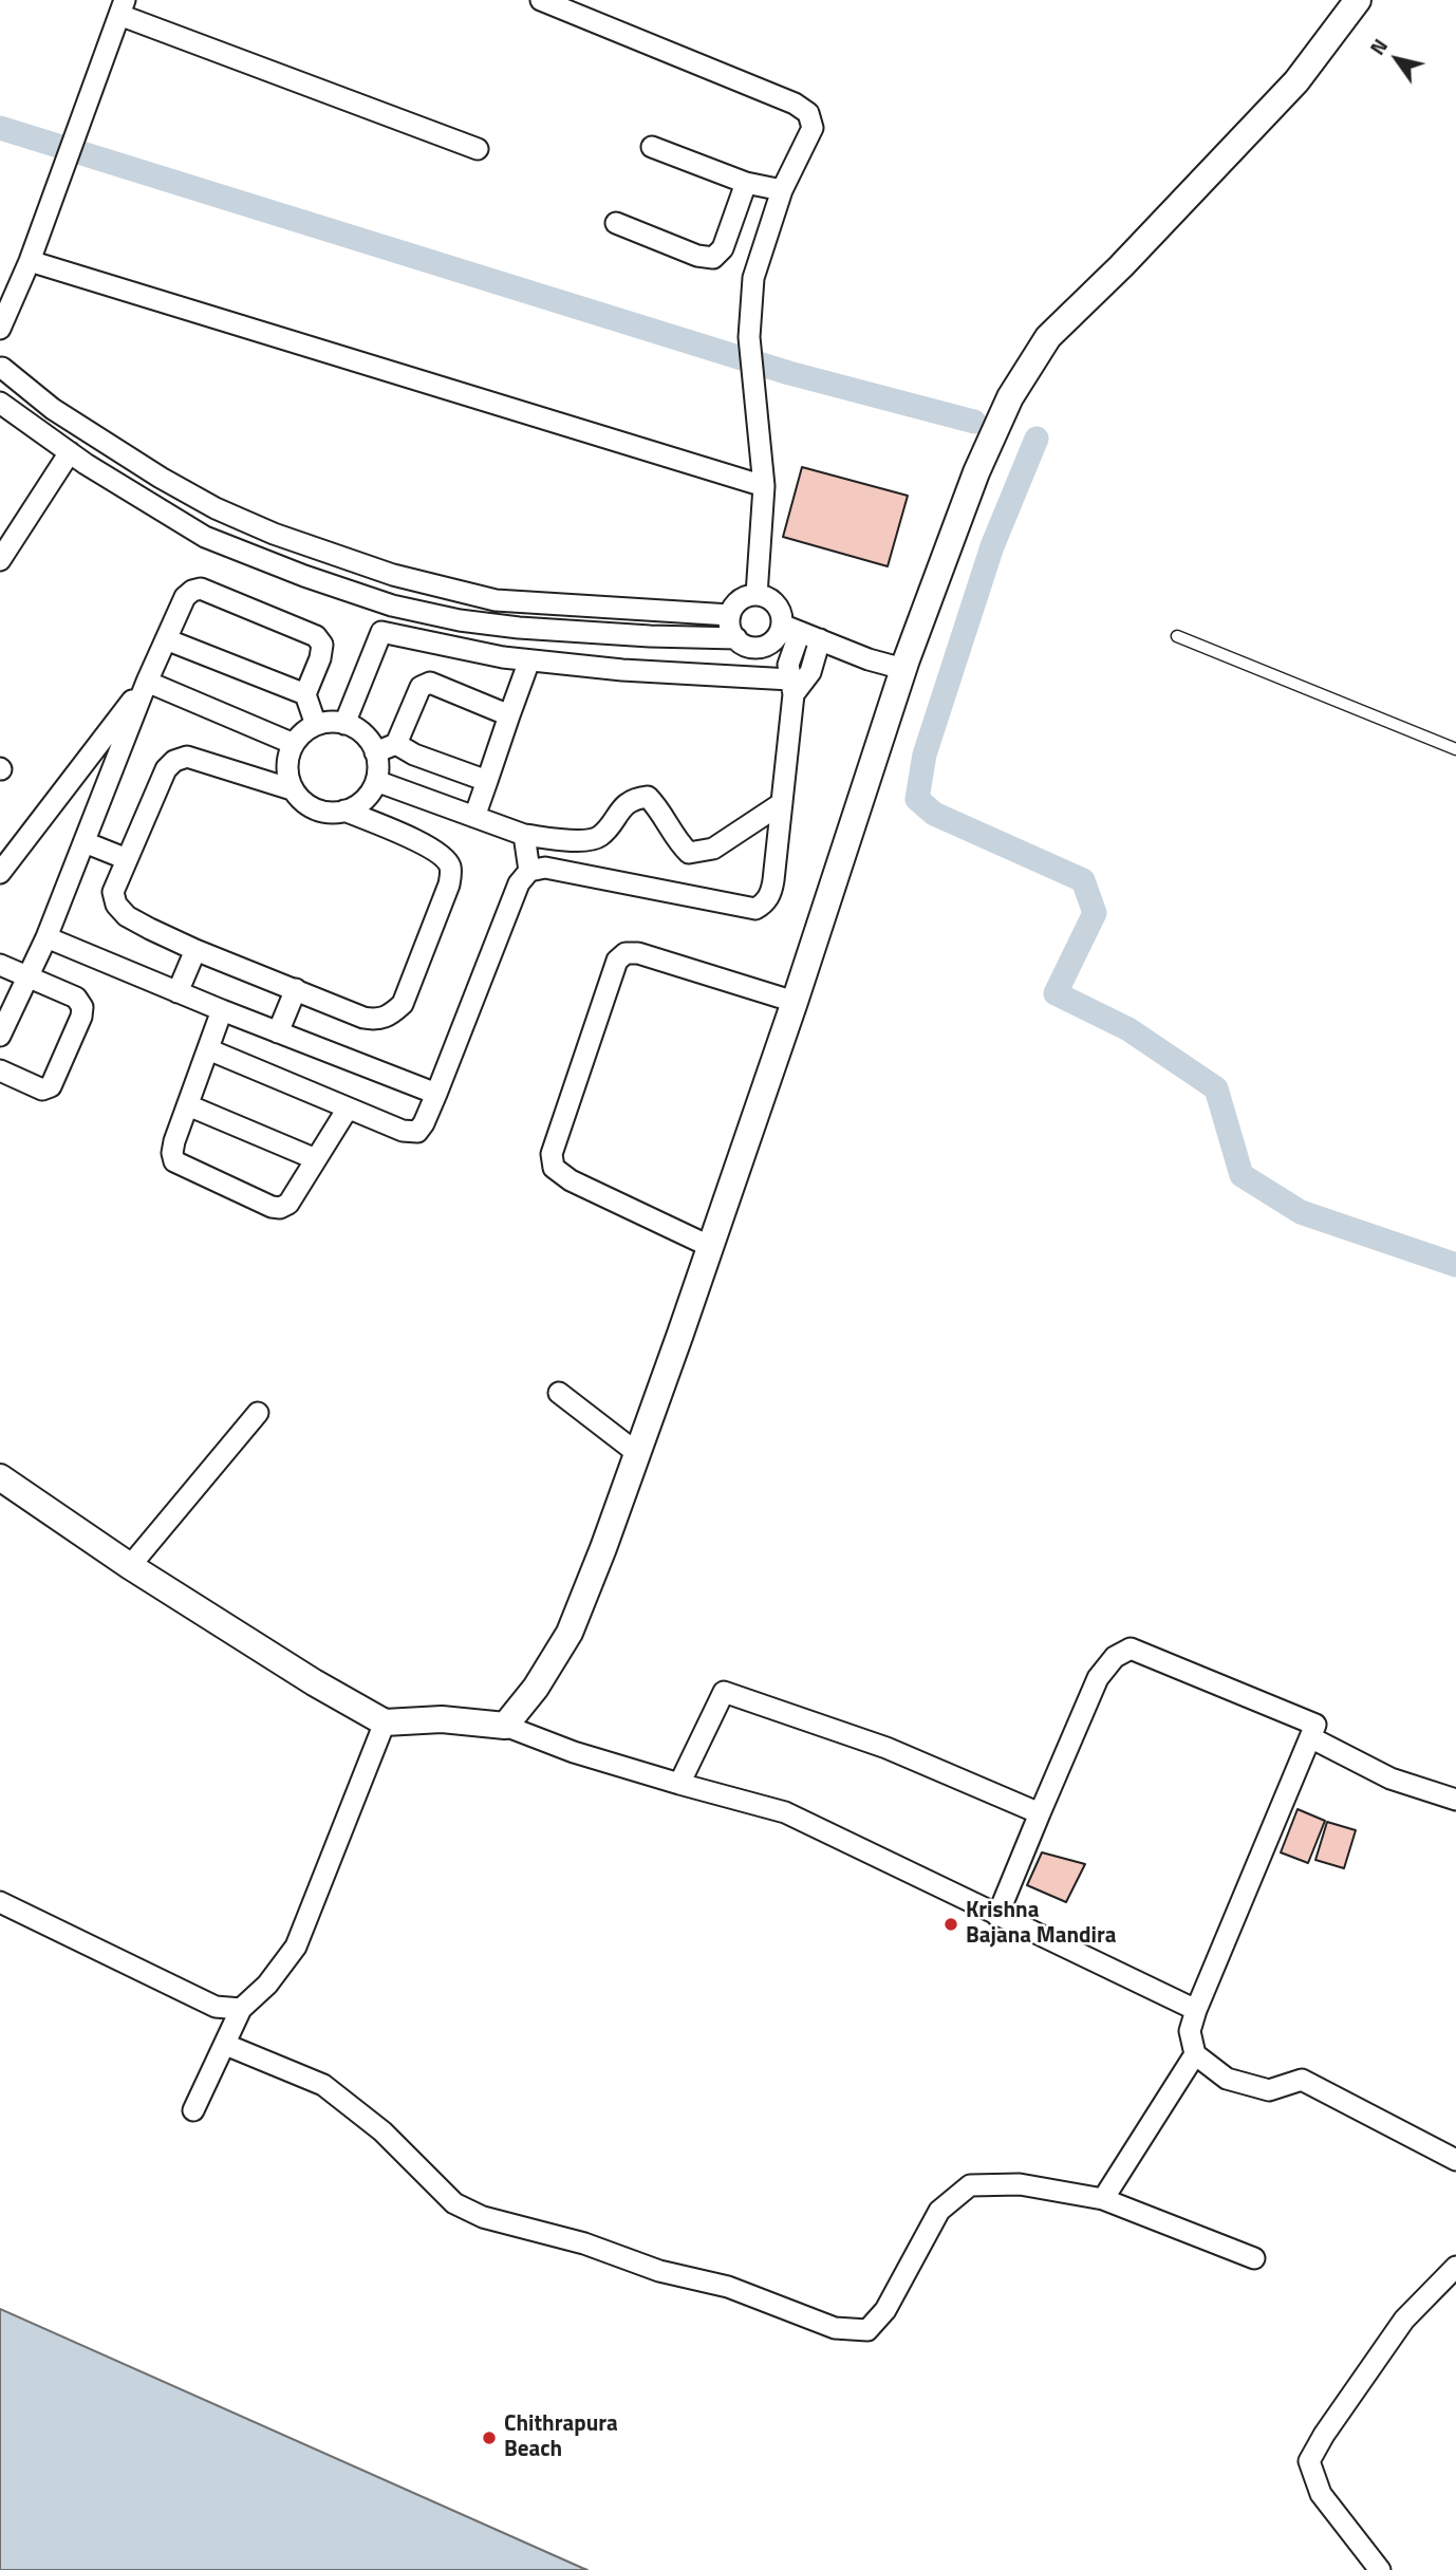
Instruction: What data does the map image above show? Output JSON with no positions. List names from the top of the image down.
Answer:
{
  "places": ["Krishna Bajana Mandira", "Chithrapura Beach"],
  "north": "top left"
}
